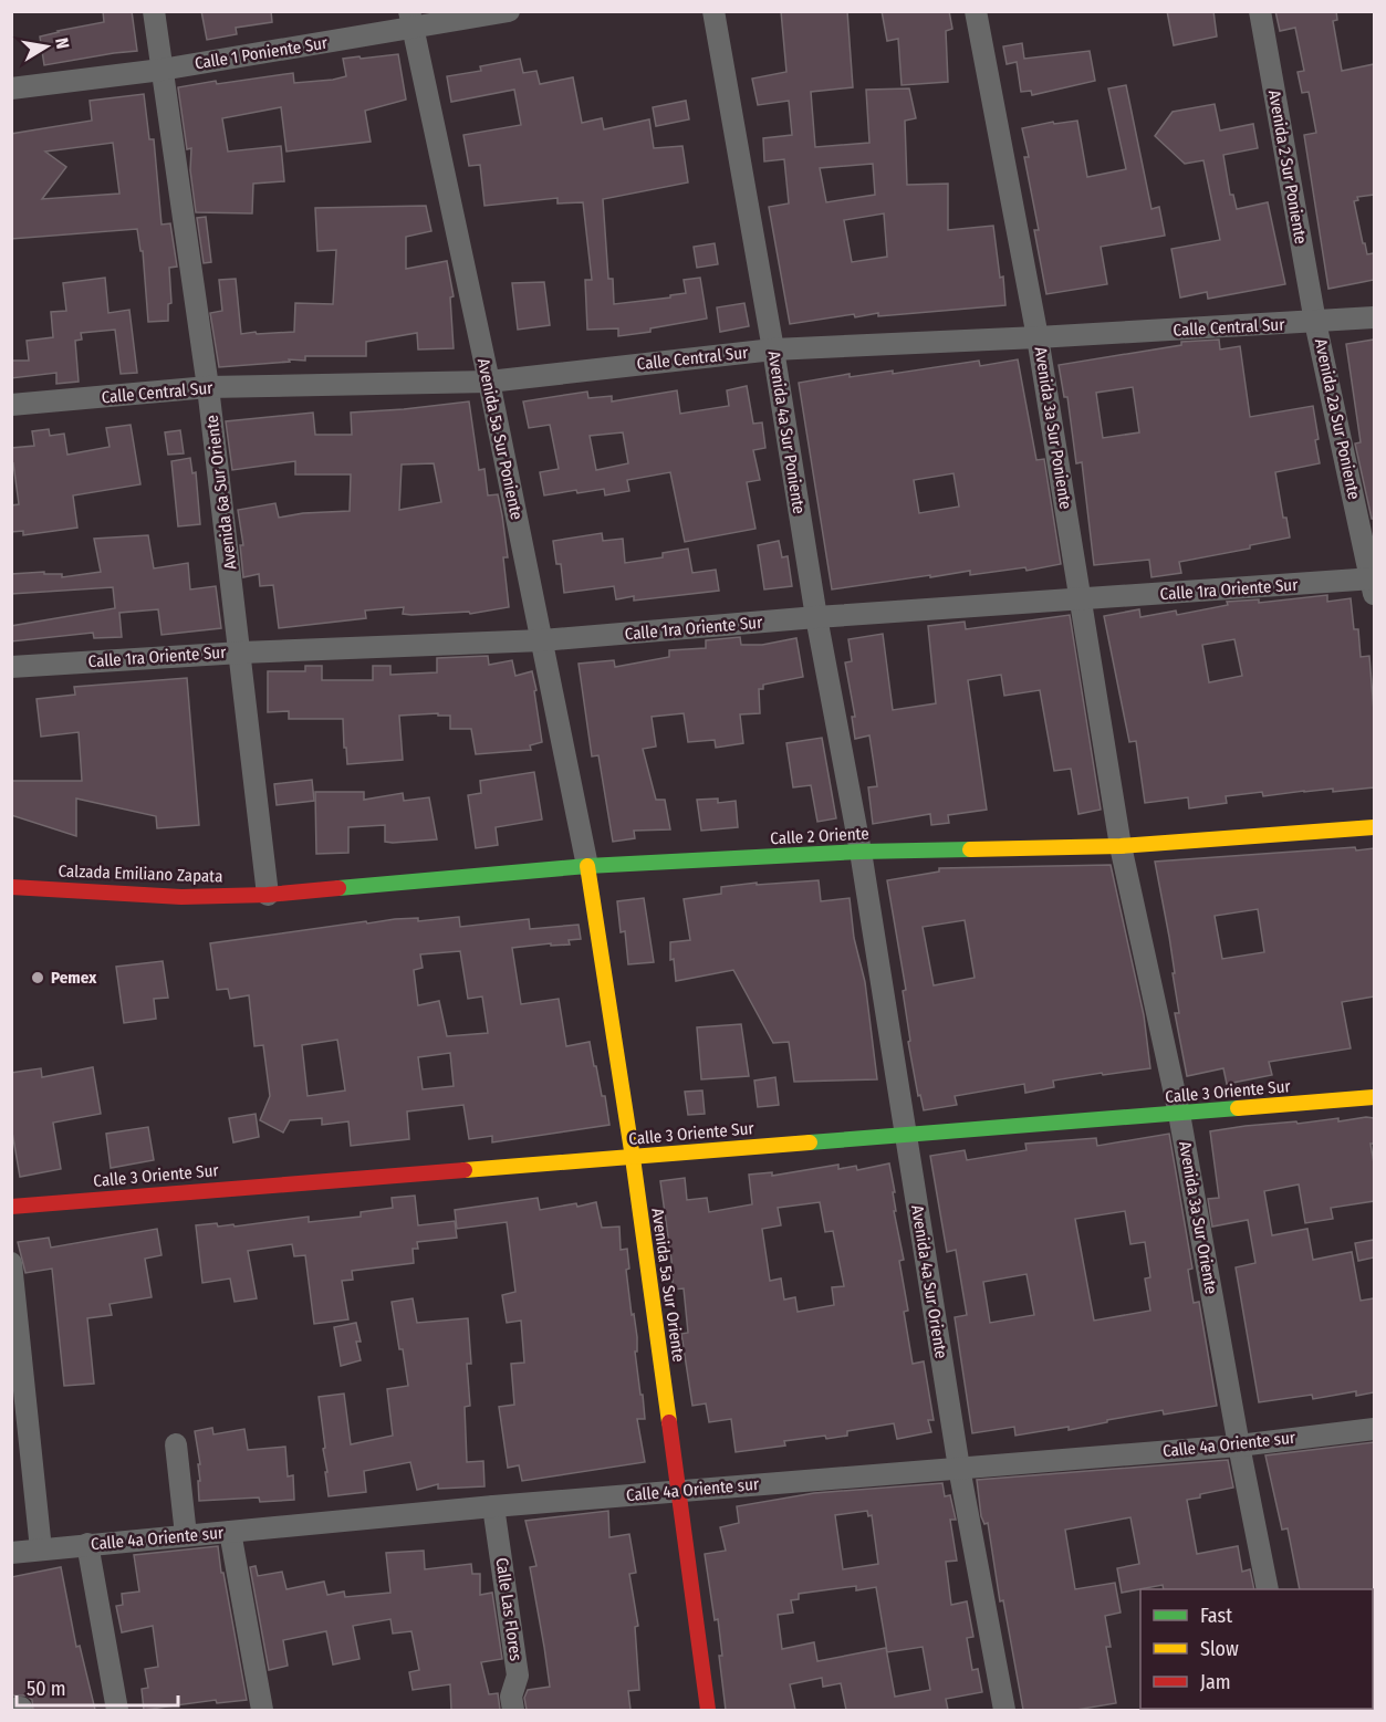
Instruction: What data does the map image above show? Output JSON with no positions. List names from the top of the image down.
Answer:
{
  "streets": {
    "main road": [
      "Calle 2 Oriente",
      "Calzada Emiliano Zapata",
      "Calle 3 Oriente Sur",
      "Avenida 5a Sur Oriente"
    ],
    "street": [
      "Calle 1 Poniente Sur",
      "Avenida 2 Sur Poniente",
      "Calle Central Sur",
      "Avenida 2a Sur Poniente",
      "Avenida 3a Sur Poniente",
      "Avenida 4a Sur Poniente",
      "Avenida 5a Sur Poniente",
      "Avenida 6a Sur Oriente",
      "Calle 1ra Oriente Sur",
      "Avenida 3a Sur Oriente",
      "Avenida 4a Sur Oriente",
      "Calle 4a Oriente sur",
      "Calle Las Flores"
    ]
  },
  "crossings": [
    ["Calle 1 Poniente Sur", "Avenida 5a Sur Poniente"],
    ["Calle 1 Poniente Sur", "Avenida 6a Sur Oriente"],
    ["Avenida 2 Sur Poniente", "Calle Central Sur"],
    ["Avenida 2 Sur Poniente", "Avenida 2a Sur Poniente"],
    ["Calle Central Sur", "Avenida 2a Sur Poniente"],
    ["Calle Central Sur", "Avenida 3a Sur Poniente"],
    ["Calle Central Sur", "Avenida 4a Sur Poniente"],
    ["Calle Central Sur", "Avenida 5a Sur Poniente"],
    ["Calle Central Sur", "Avenida 6a Sur Oriente"],
    ["Avenida 2a Sur Poniente", "Calle 1ra Oriente Sur"],
    ["Avenida 3a Sur Poniente", "Calle 1ra Oriente Sur"],
    ["Avenida 3a Sur Poniente", "Calle 2 Oriente"],
    ["Avenida 3a Sur Poniente", "Avenida 3a Sur Oriente"],
    ["Avenida 4a Sur Poniente", "Calle 1ra Oriente Sur"],
    ["Avenida 4a Sur Poniente", "Calle 2 Oriente"],
    ["Avenida 4a Sur Poniente", "Avenida 4a Sur Oriente"],
    ["Avenida 5a Sur Poniente", "Calle 1ra Oriente Sur"],
    ["Avenida 5a Sur Poniente", "Calle 2 Oriente"],
    ["Avenida 5a Sur Poniente", "Avenida 5a Sur Oriente"],
    ["Avenida 6a Sur Oriente", "Calle 1ra Oriente Sur"],
    ["Avenida 6a Sur Oriente", "Calle 2 Oriente"],
    ["Avenida 6a Sur Oriente", "Calzada Emiliano Zapata"],
    ["Calle 2 Oriente", "Calzada Emiliano Zapata"],
    ["Calle 2 Oriente", "Avenida 3a Sur Oriente"],
    ["Calle 2 Oriente", "Avenida 4a Sur Oriente"],
    ["Calle 2 Oriente", "Avenida 5a Sur Oriente"],
    ["Calle 3 Oriente Sur", "Avenida 3a Sur Oriente"],
    ["Calle 3 Oriente Sur", "Avenida 4a Sur Oriente"],
    ["Calle 3 Oriente Sur", "Avenida 5a Sur Oriente"],
    ["Avenida 3a Sur Oriente", "Calle 4a Oriente sur"],
    ["Avenida 4a Sur Oriente", "Calle 4a Oriente sur"],
    ["Avenida 5a Sur Oriente", "Calle 4a Oriente sur"],
    ["Calle 4a Oriente sur", "Calle Las Flores"]
  ],
  "places": ["Pemex"],
  "legend": ["Fast", "Slow", "Jam"],
  "scale_bar": "50 m",
  "north": "right"
}
